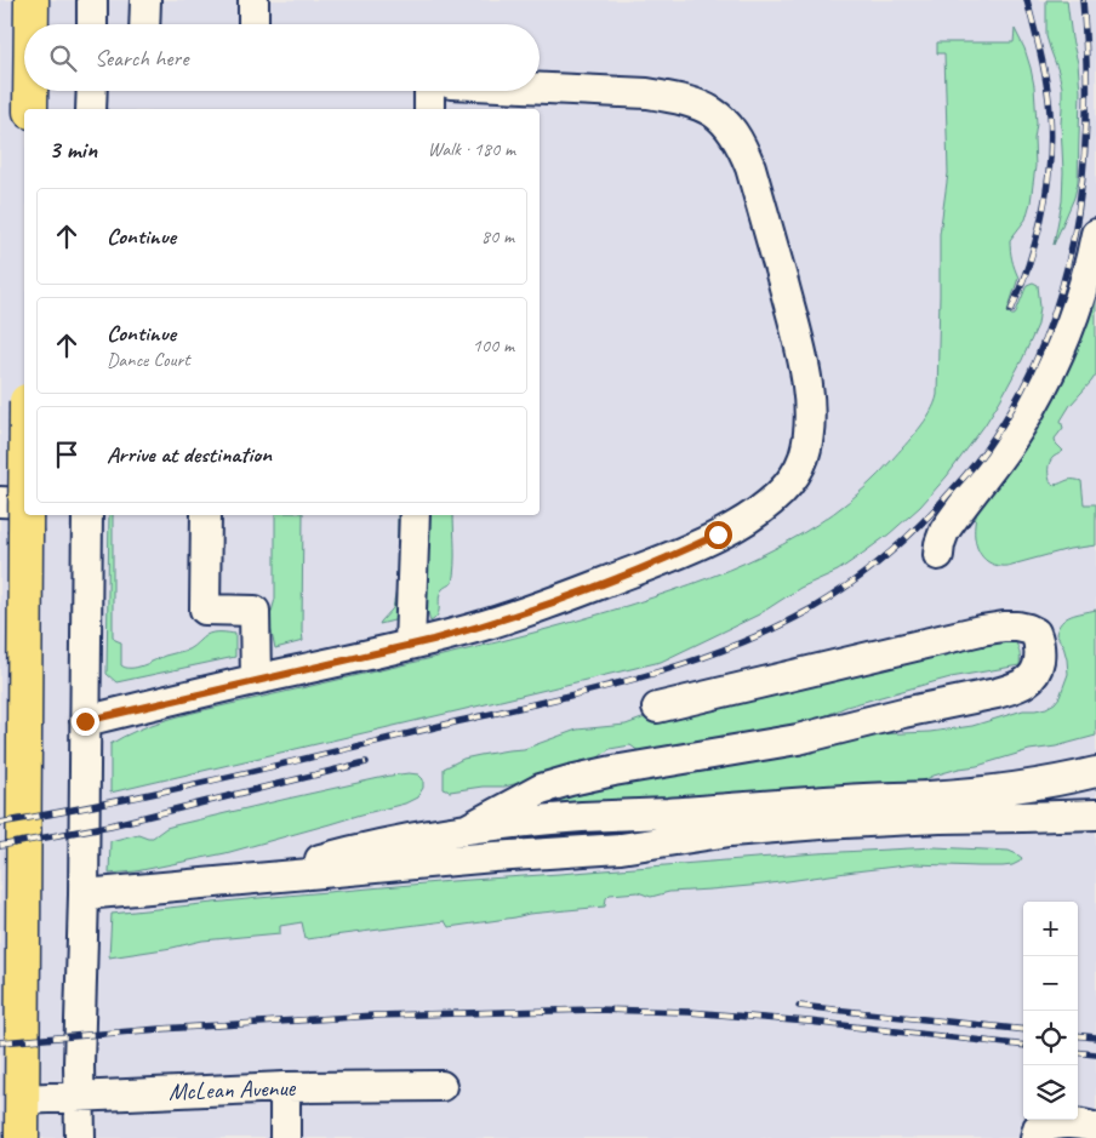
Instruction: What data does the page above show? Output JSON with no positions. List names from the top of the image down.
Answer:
{
  "streets": {
    "street": ["McLean Avenue"]
  },
  "page": {
    "search": "Search here",
    "heading": ["3 min", "Walk · 180 m"],
    "list": [
      ["Continue", "80 m"],
      ["Continue", "Dance Court", "100 m"],
      "Arrive at destination"
    ],
    "map_buttons": ["+", "−"]
  }
}
